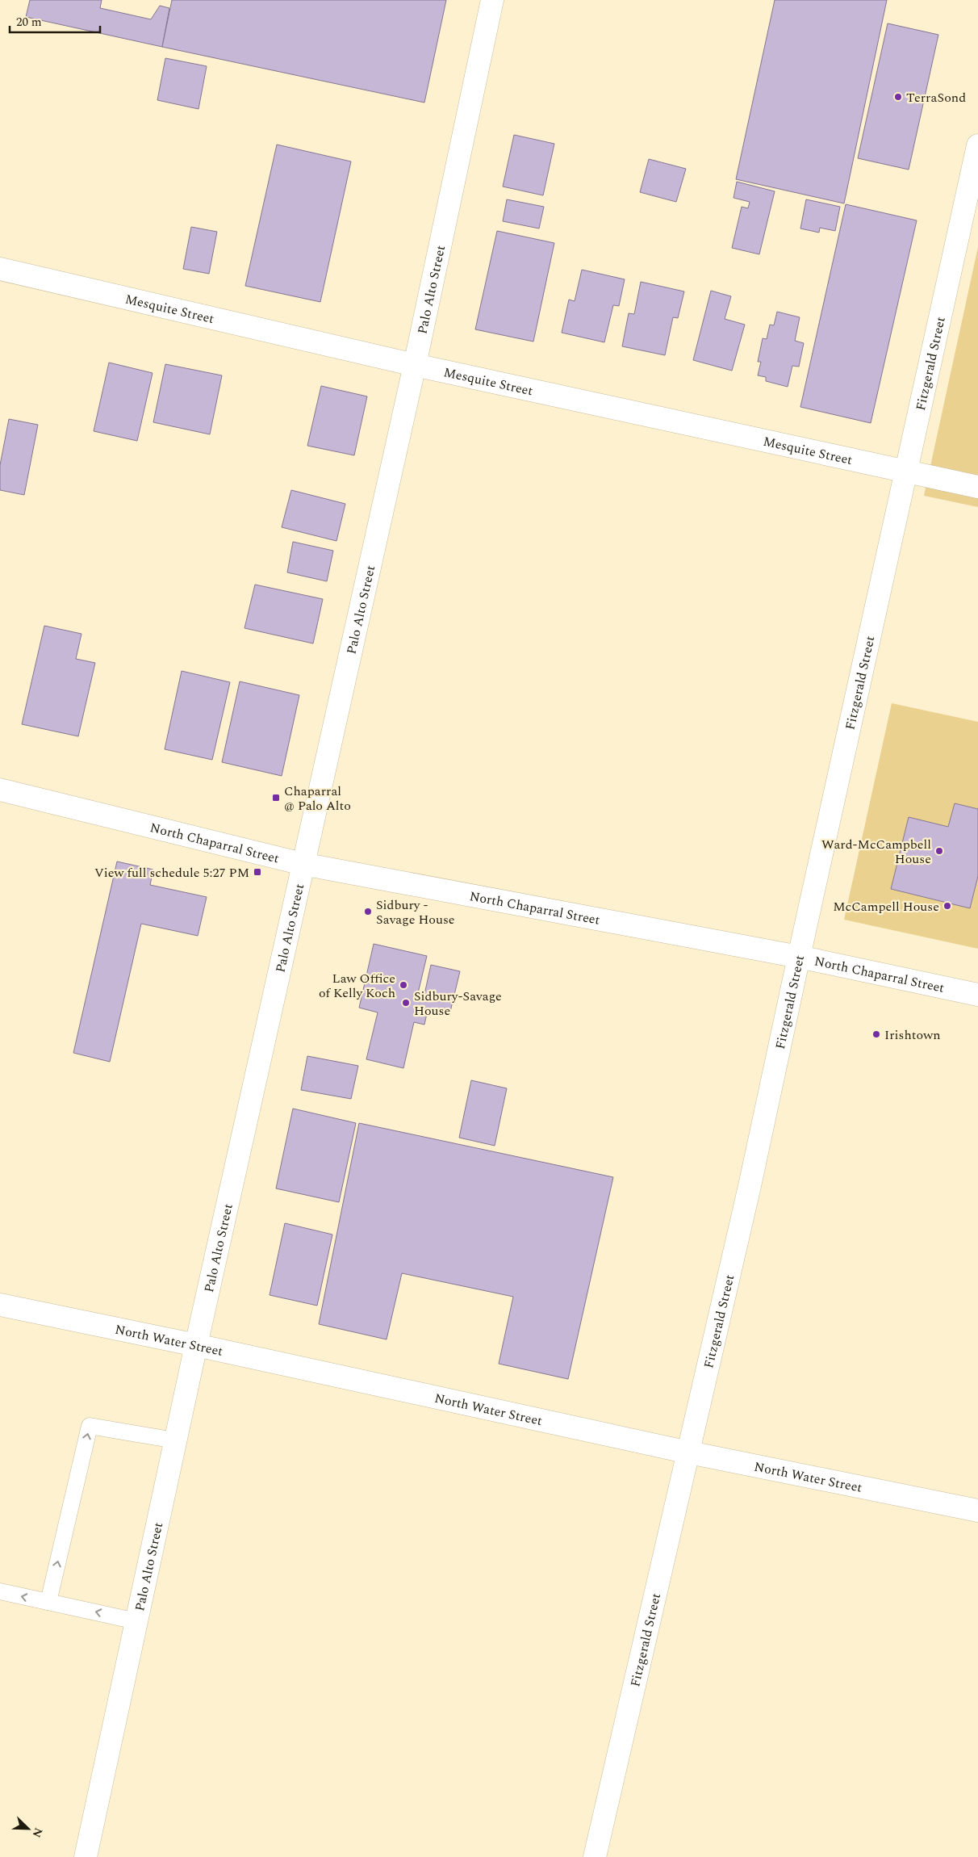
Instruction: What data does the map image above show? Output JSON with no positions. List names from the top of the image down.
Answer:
{
  "streets": {
    "street": [
      "Palo Alto Street",
      "Mesquite Street",
      "Fitzgerald Street",
      "North Chaparral Street",
      "North Water Street"
    ]
  },
  "crossings": [
    ["Palo Alto Street", "Mesquite Street"],
    ["Palo Alto Street", "North Chaparral Street"],
    ["Palo Alto Street", "North Water Street"],
    ["Mesquite Street", "Fitzgerald Street"],
    ["Fitzgerald Street", "North Chaparral Street"],
    ["Fitzgerald Street", "North Water Street"]
  ],
  "places": {
    "other": [
      "TerraSond",
      "Ward-McCampbell House",
      "McCampell House",
      "Sidbury - Savage House",
      "Law Office of Kelly Koch",
      "Sidbury-Savage House",
      "Irishtown"
    ],
    "transit": ["Chaparral @ Palo Alto", "View full schedule 5:27 PM"]
  },
  "scale_bar": "20 m",
  "north": "bottom right"
}
